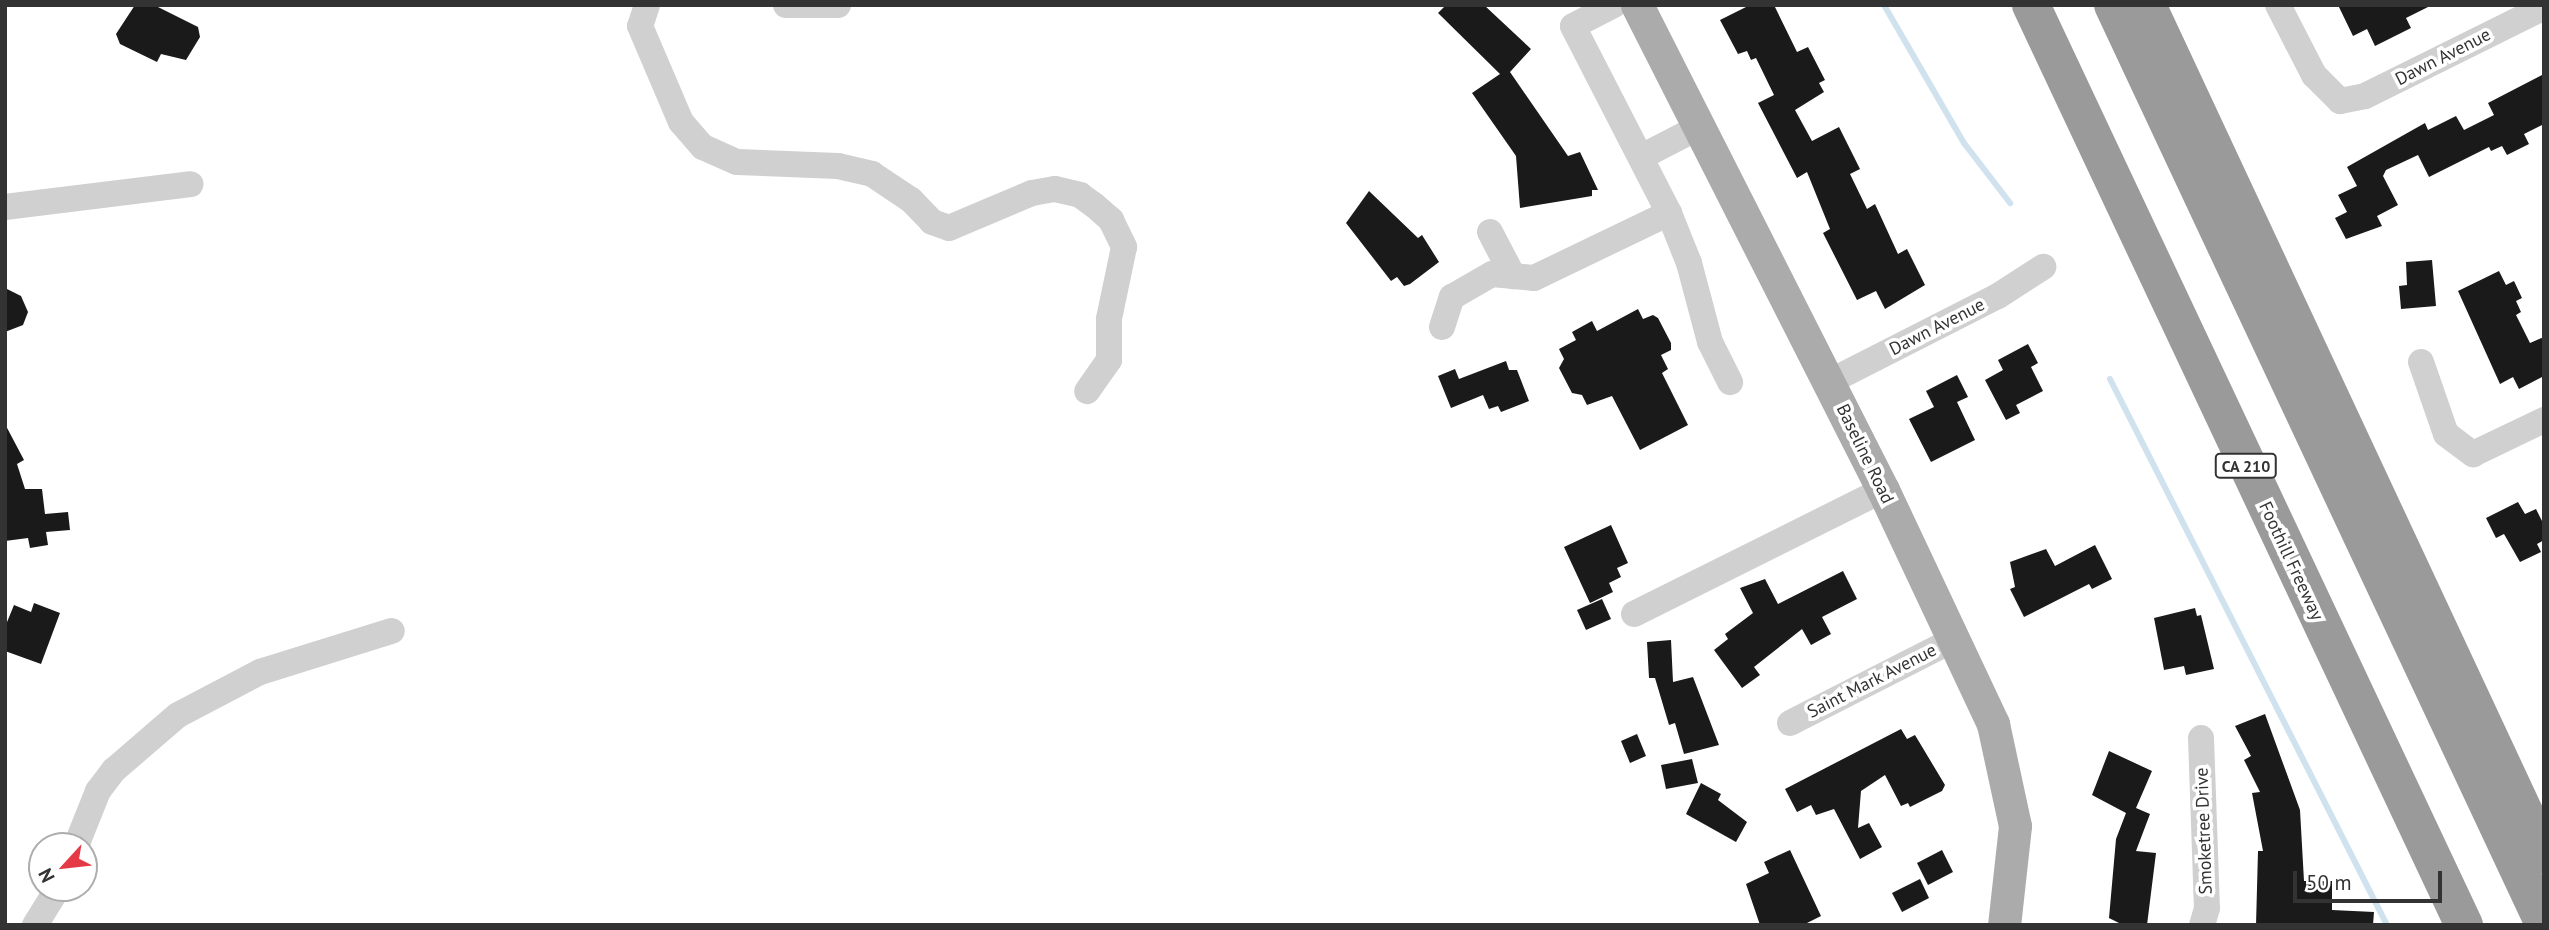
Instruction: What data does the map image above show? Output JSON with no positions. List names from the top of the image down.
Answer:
{
  "streets": {
    "highway": ["CA 210", "Foothill Freeway"],
    "main road": ["Baseline Road"],
    "street": ["Dawn Avenue", "Saint Mark Avenue", "Smoketree Drive"]
  },
  "crossings": [
    ["Dawn Avenue", "Baseline Road"],
    ["Baseline Road", "Saint Mark Avenue"]
  ],
  "scale_bar": "50 m",
  "north": "bottom left"
}
